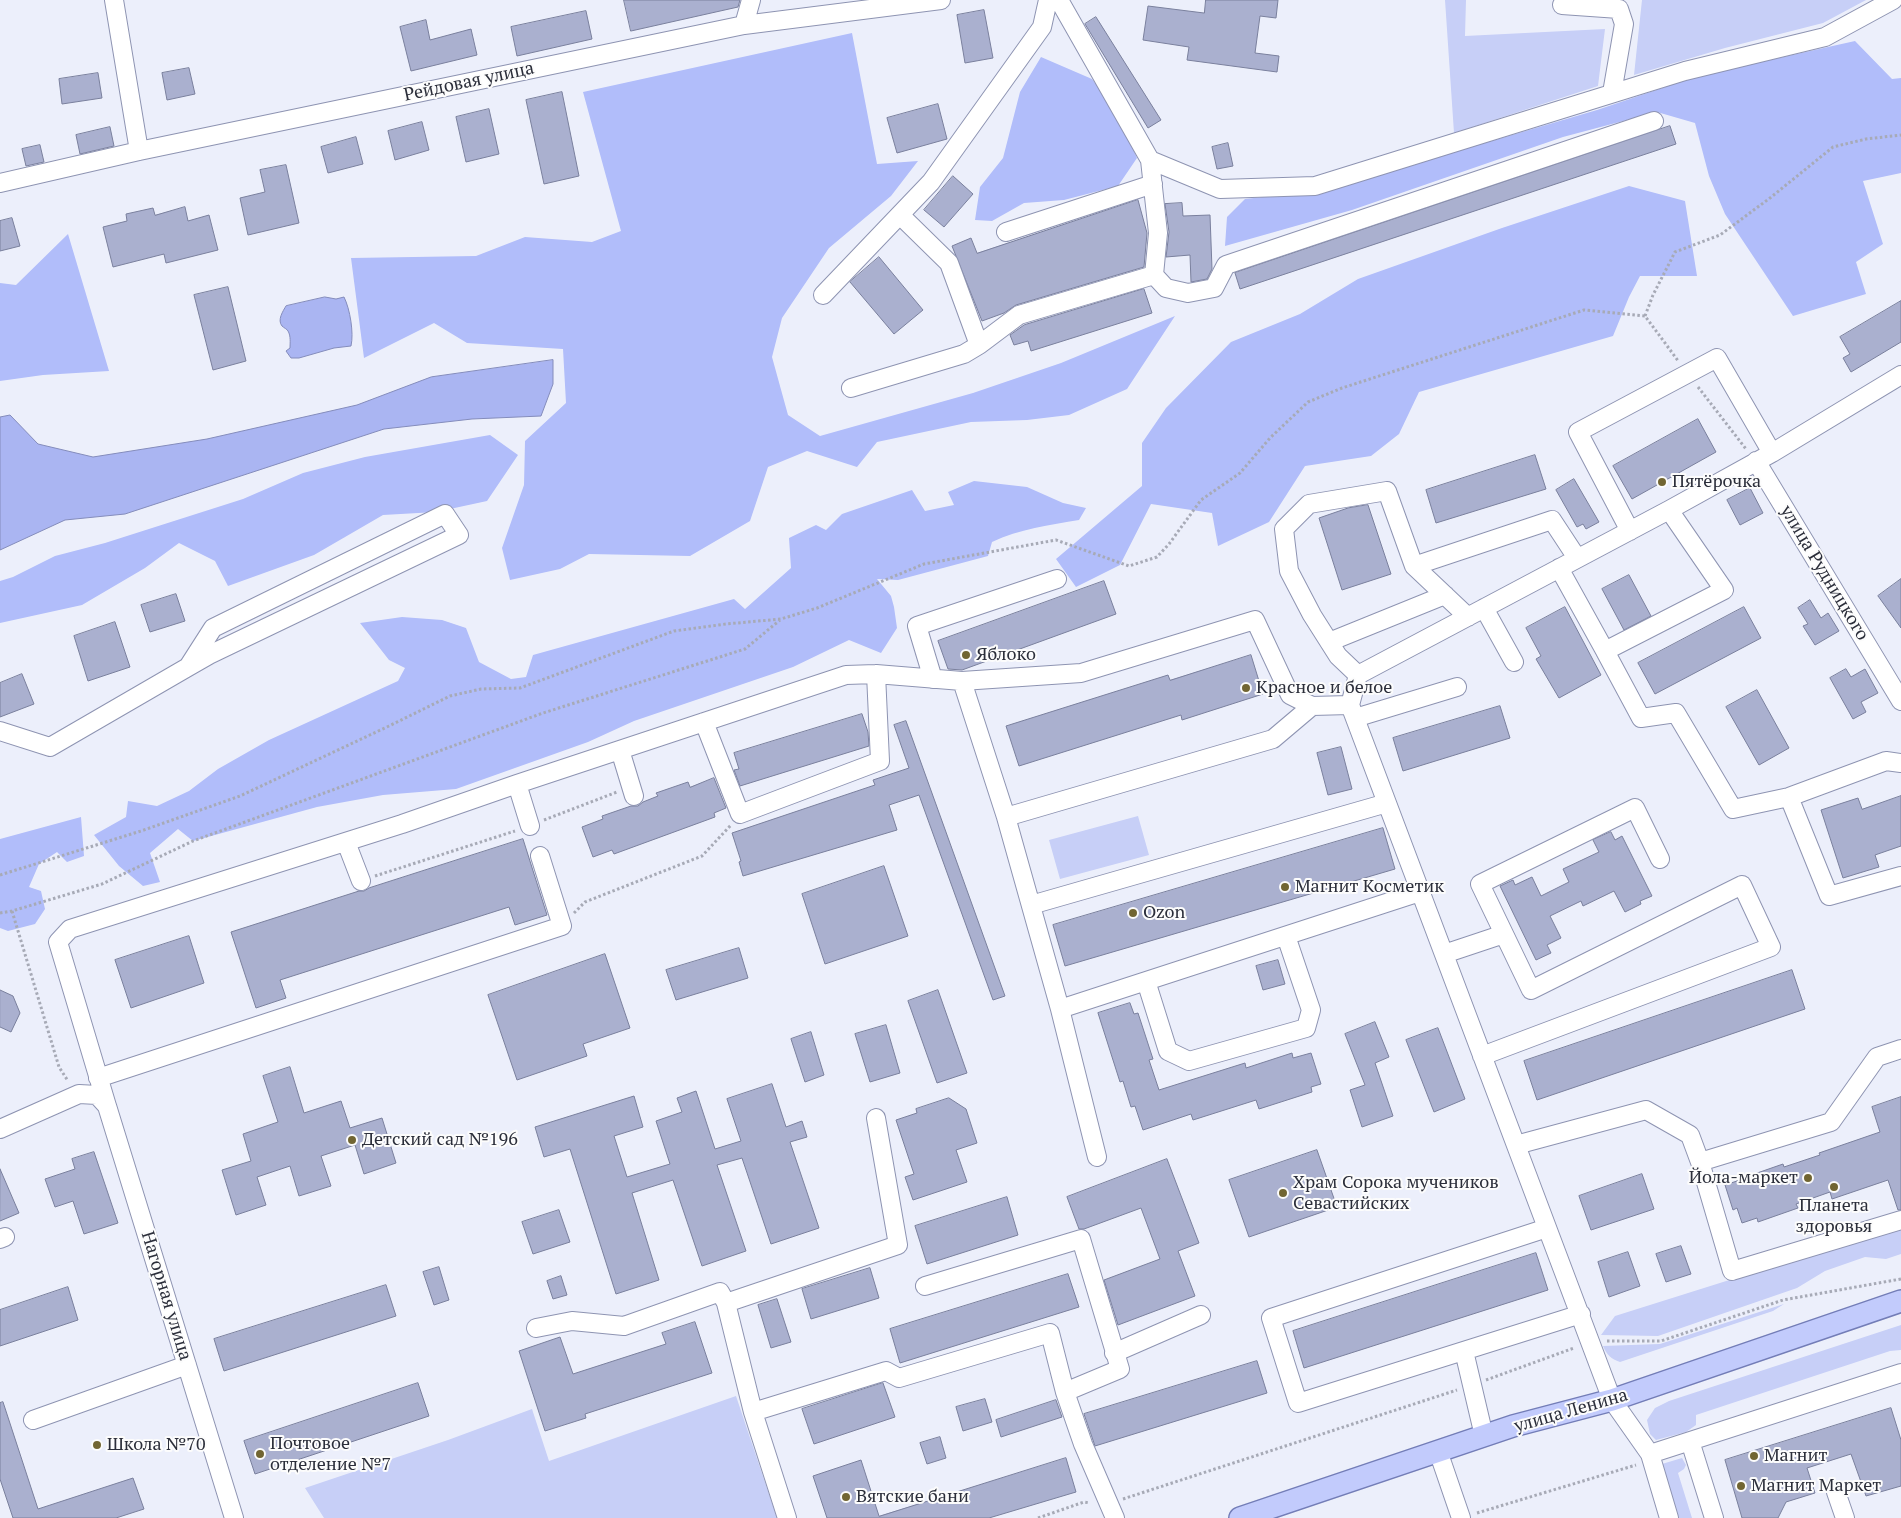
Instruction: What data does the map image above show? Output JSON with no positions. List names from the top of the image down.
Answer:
{
  "streets": {
    "main road": ["улица Ленина"],
    "street": ["Рейдовая улица", "улица Рудницкого", "Нагорная улица"]
  },
  "places": [
    "Пятёрочка",
    "Яблоко",
    "Красное и белое",
    "Магнит Косметик",
    "Ozon",
    "Детский сад №196",
    "Йола-маркет",
    "Планета здоровья",
    "Храм Сорока мучеников Севастийских",
    "Школа №70",
    "Почтовое отделение №7",
    "Магнит",
    "Магнит Маркет",
    "Вятские бани"
  ]
}
